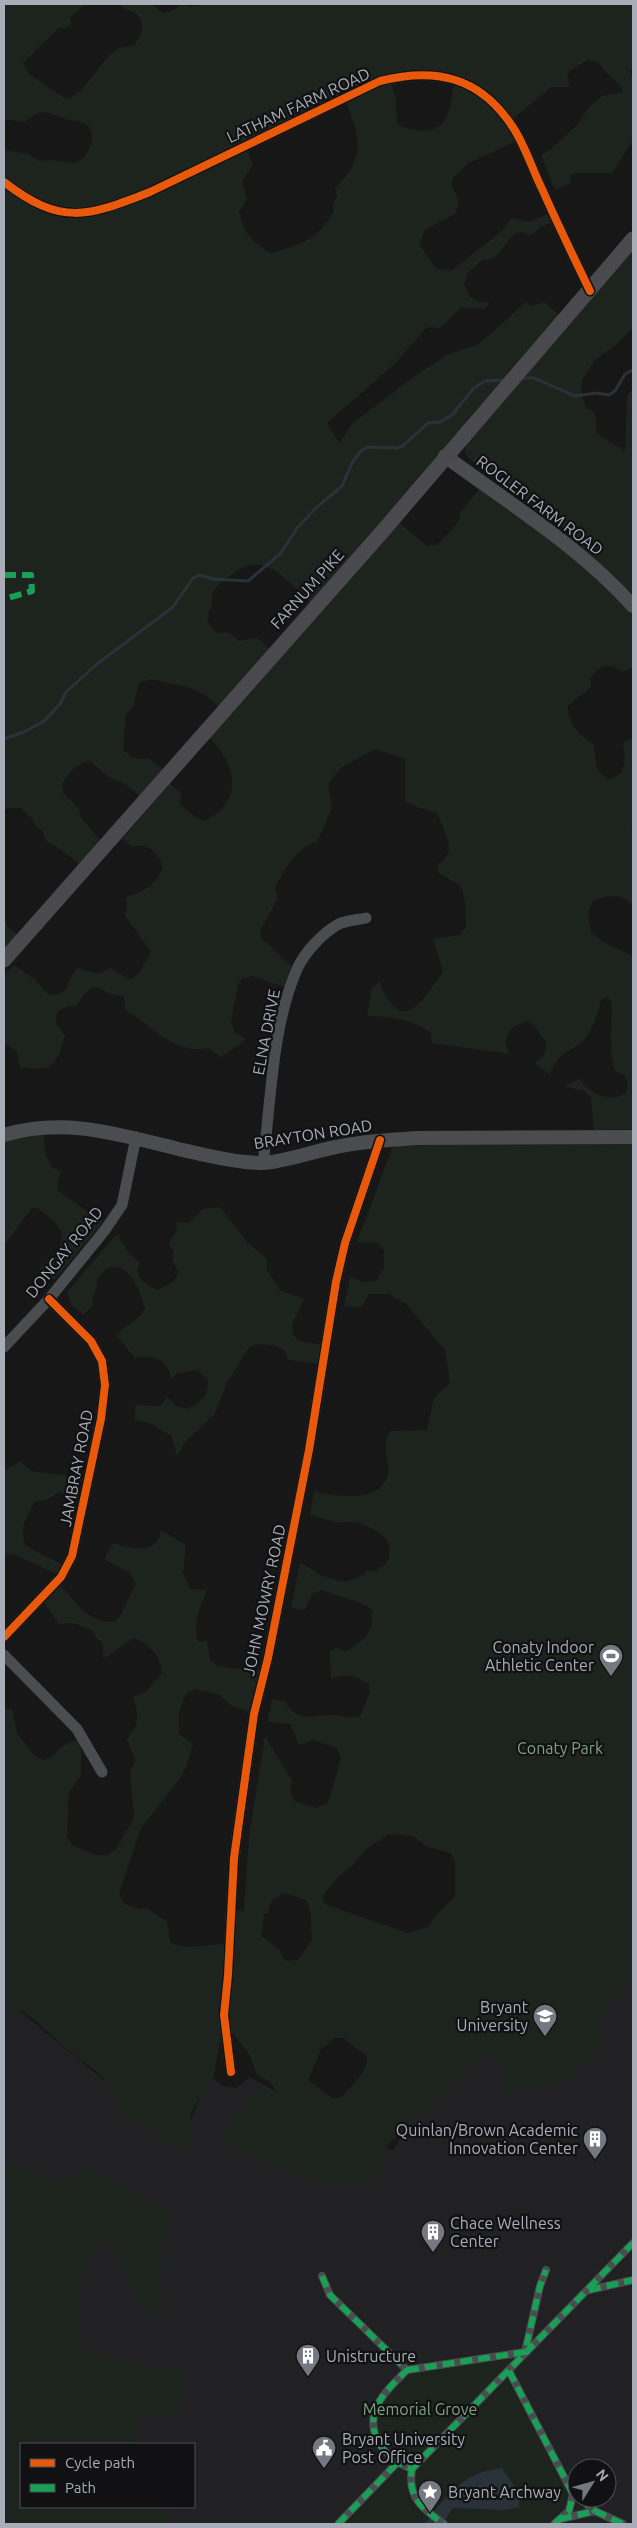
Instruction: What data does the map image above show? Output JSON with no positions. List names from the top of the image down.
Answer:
{
  "streets": {
    "main road": ["FARNUM PIKE"],
    "street": [
      "LATHAM FARM ROAD",
      "ROGLER FARM ROAD",
      "ELNA DRIVE",
      "BRAYTON ROAD",
      "DONGAY ROAD",
      "JAMBRAY ROAD",
      "JOHN MOWRY ROAD"
    ]
  },
  "crossings": [
    ["LATHAM FARM ROAD", "FARNUM PIKE"],
    ["ROGLER FARM ROAD", "FARNUM PIKE"],
    ["ELNA DRIVE", "BRAYTON ROAD"],
    ["BRAYTON ROAD", "DONGAY ROAD"],
    ["BRAYTON ROAD", "JOHN MOWRY ROAD"],
    ["DONGAY ROAD", "JAMBRAY ROAD"]
  ],
  "parks": ["Conaty Park", "Memorial Grove"],
  "places": {
    "sports": ["Conaty Indoor Athletic Center"],
    "school or university": ["Bryant University"],
    "building": ["Quinlan/Brown Academic Innovation Center", "Chace Wellness Center", "Unistructure"],
    "public building": ["Bryant University Post Office"],
    "place": ["Bryant Archway"]
  },
  "legend": ["Cycle path", "Path"],
  "north": "top right"
}
